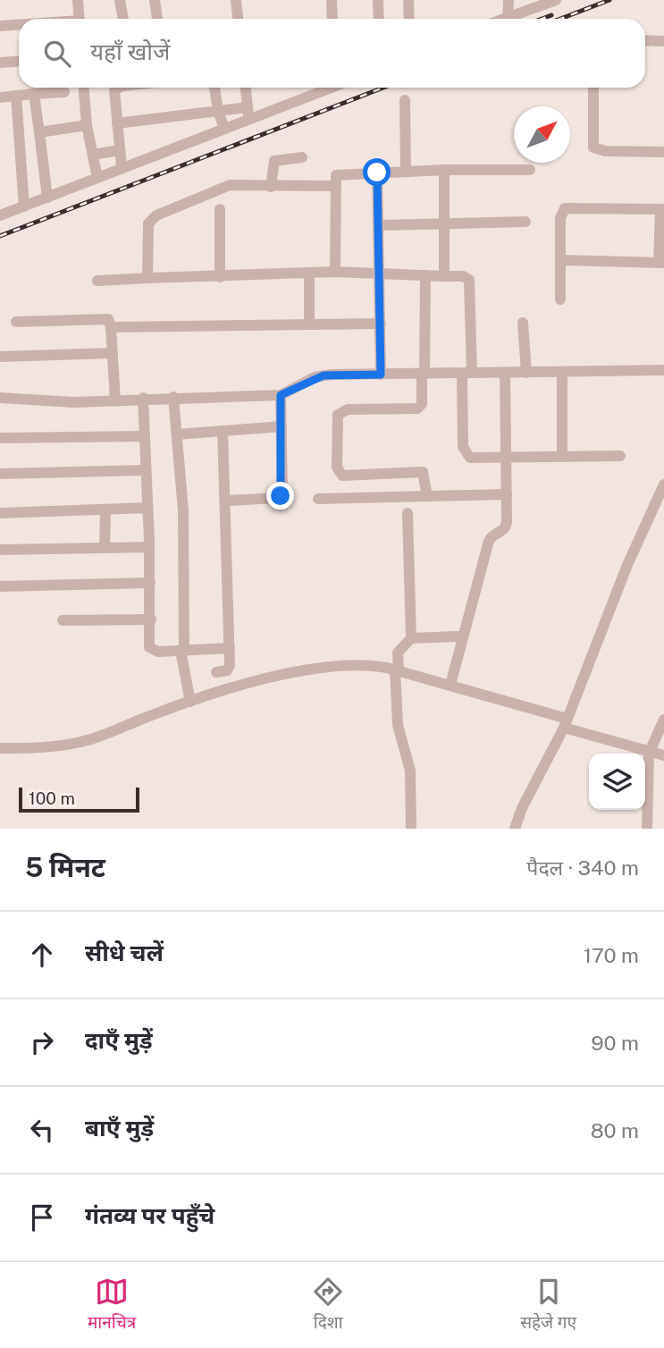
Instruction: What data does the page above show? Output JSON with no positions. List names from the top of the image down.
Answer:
{
  "scale_bar": "100 m",
  "north": "top right",
  "page": {
    "search": "यहाँ खोजें",
    "scale": "100 m",
    "heading": ["5 मिनट", "पैदल · 340 m"],
    "list": [
      ["सीधे चलें", "170 m"],
      ["दाएँ मुड़ें", "90 m"],
      ["बाएँ मुड़ें", "80 m"],
      "गंतव्य पर पहुँचे"
    ],
    "nav": ["मानचित्र", "दिशा", "सहेजे गए"]
  }
}
